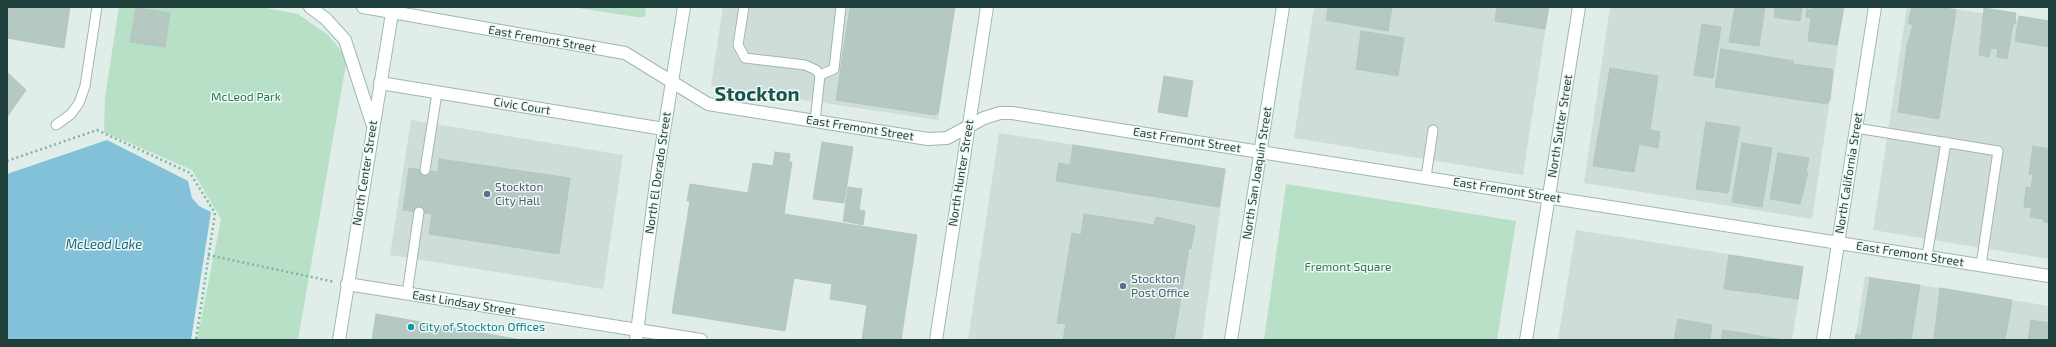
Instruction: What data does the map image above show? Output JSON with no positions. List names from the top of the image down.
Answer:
{
  "streets": {
    "street": [
      "East Fremont Street",
      "Civic Court",
      "North Sutter Street",
      "North Center Street",
      "North El Dorado Street",
      "North Hunter Street",
      "North San Joaquin Street",
      "North California Street",
      "East Lindsay Street"
    ]
  },
  "crossings": [
    ["East Fremont Street", "North Sutter Street"],
    ["East Fremont Street", "North Center Street"],
    ["East Fremont Street", "North El Dorado Street"],
    ["East Fremont Street", "North Hunter Street"],
    ["East Fremont Street", "North San Joaquin Street"],
    ["East Fremont Street", "North California Street"],
    ["Civic Court", "North Center Street"],
    ["Civic Court", "North El Dorado Street"],
    ["North Center Street", "East Lindsay Street"],
    ["North El Dorado Street", "East Lindsay Street"]
  ],
  "districts": ["Stockton"],
  "water": ["McLeod Lake"],
  "parks": ["McLeod Park", "Fremont Square"],
  "places": ["Stockton City Hall", "Stockton Post Office", "City of Stockton Offices"]
}
